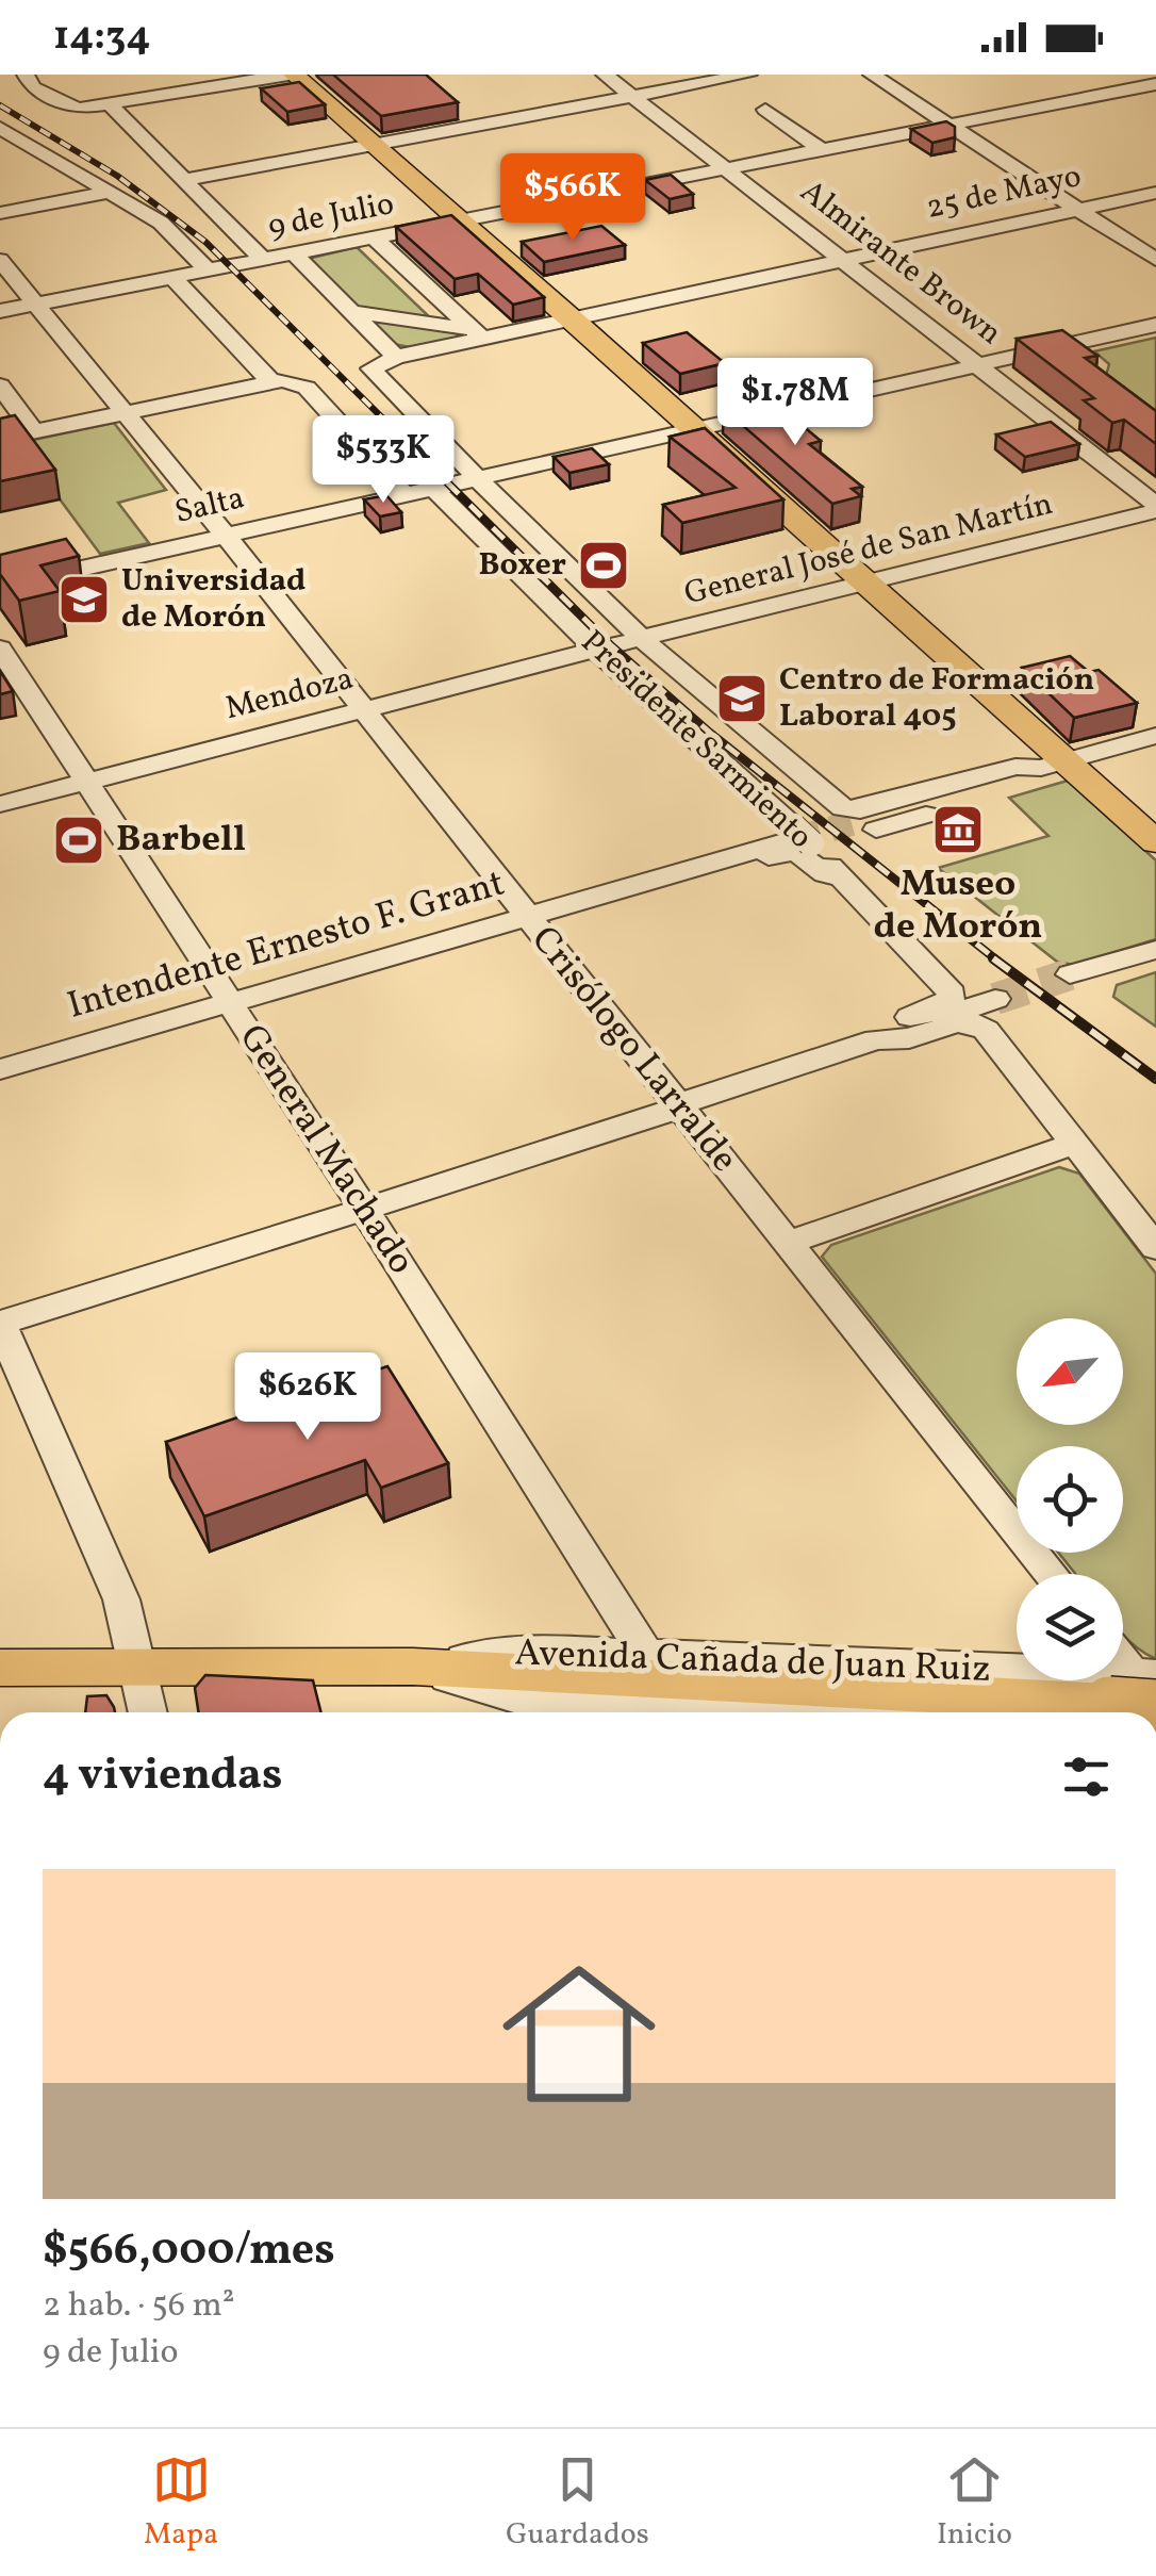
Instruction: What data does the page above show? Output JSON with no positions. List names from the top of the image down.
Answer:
{
  "streets": {
    "main road": ["Avenida Cañada de Juan Ruiz"],
    "street": [
      "25 de Mayo",
      "9 de Julio",
      "Almirante Brown",
      "Salta",
      "General José de San Martín",
      "Mendoza",
      "Presidente Sarmiento",
      "Intendente Ernesto F. Grant",
      "Crisólogo Larralde",
      "General Machado"
    ]
  },
  "crossings": [
    ["25 de Mayo", "Almirante Brown"],
    ["25 de Mayo", "Presidente Sarmiento"],
    ["9 de Julio", "Almirante Brown"],
    ["9 de Julio", "Crisólogo Larralde"],
    ["Almirante Brown", "Salta"],
    ["Almirante Brown", "General José de San Martín"],
    ["Salta", "Presidente Sarmiento"],
    ["Salta", "Crisólogo Larralde"],
    ["General José de San Martín", "Mendoza"],
    ["General José de San Martín", "Presidente Sarmiento"],
    ["Mendoza", "Presidente Sarmiento"],
    ["Mendoza", "Crisólogo Larralde"],
    ["Mendoza", "General Machado"],
    ["Presidente Sarmiento", "Intendente Ernesto F. Grant"],
    ["Intendente Ernesto F. Grant", "Crisólogo Larralde"],
    ["Intendente Ernesto F. Grant", "General Machado"],
    ["General Machado", "Avenida Cañada de Juan Ruiz"]
  ],
  "places": {
    "sports": ["Boxer", "Barbell"],
    "school or university": ["Universidad de Morón", "Centro de Formación Laboral 405"],
    "museum": ["Museo de Morón"]
  },
  "north": "bottom left",
  "page": {
    "status": "14:34",
    "price": [
      "$566K",
      "$1.78M",
      "$533K",
      "$626K"
    ],
    "heading": "4 viviendas",
    "list": [
      {
        "name": "$566,000/mes",
        "note": "2 hab. · 56 m² · 9 de Julio"
      }
    ],
    "tabs": ["Mapa", "Guardados", "Inicio"]
  }
}
